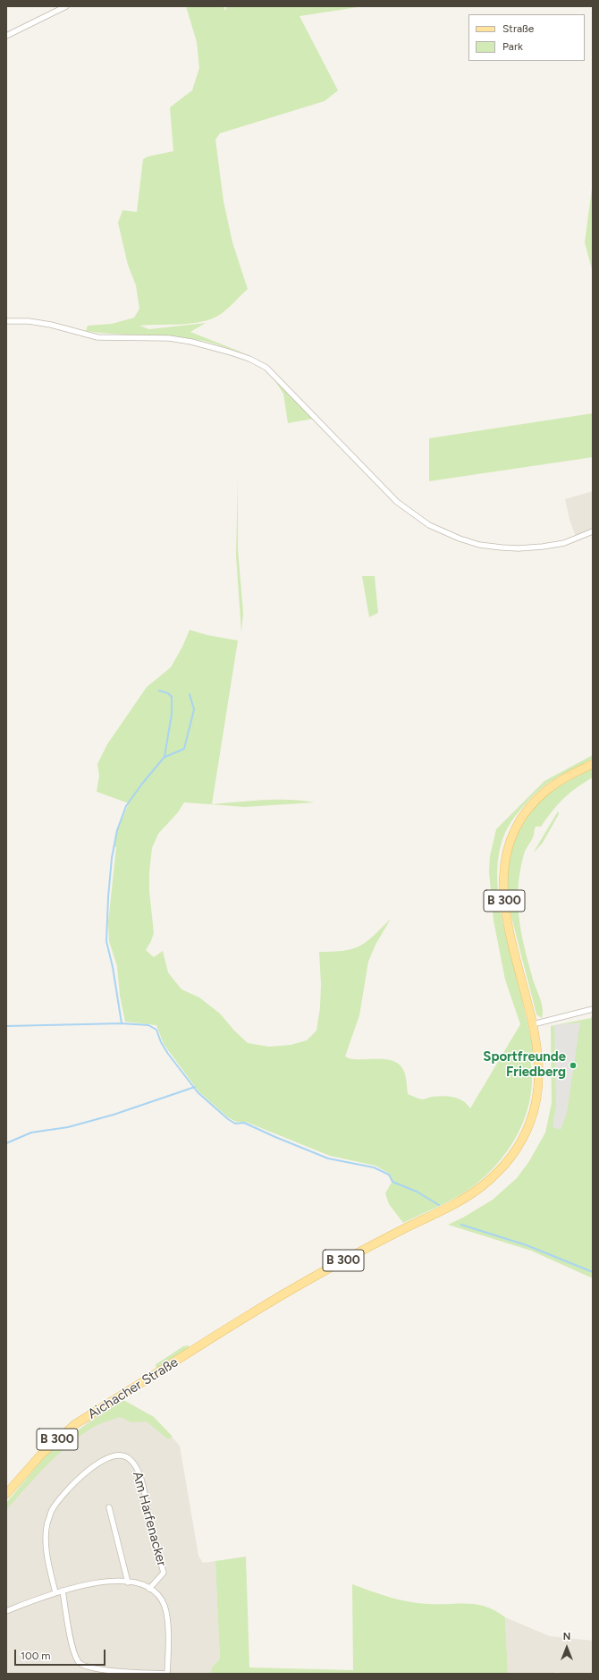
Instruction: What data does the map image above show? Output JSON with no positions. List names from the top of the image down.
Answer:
{
  "streets": {
    "main road": ["B 300", "Aichacher Straße"],
    "street": ["Am Harfenacker"]
  },
  "crossings": [
    ["B 300", "Aichacher Straße"]
  ],
  "places": ["Sportfreunde Friedberg"],
  "legend": ["Straße", "Park"],
  "scale_bar": "100 m",
  "north": "top"
}
